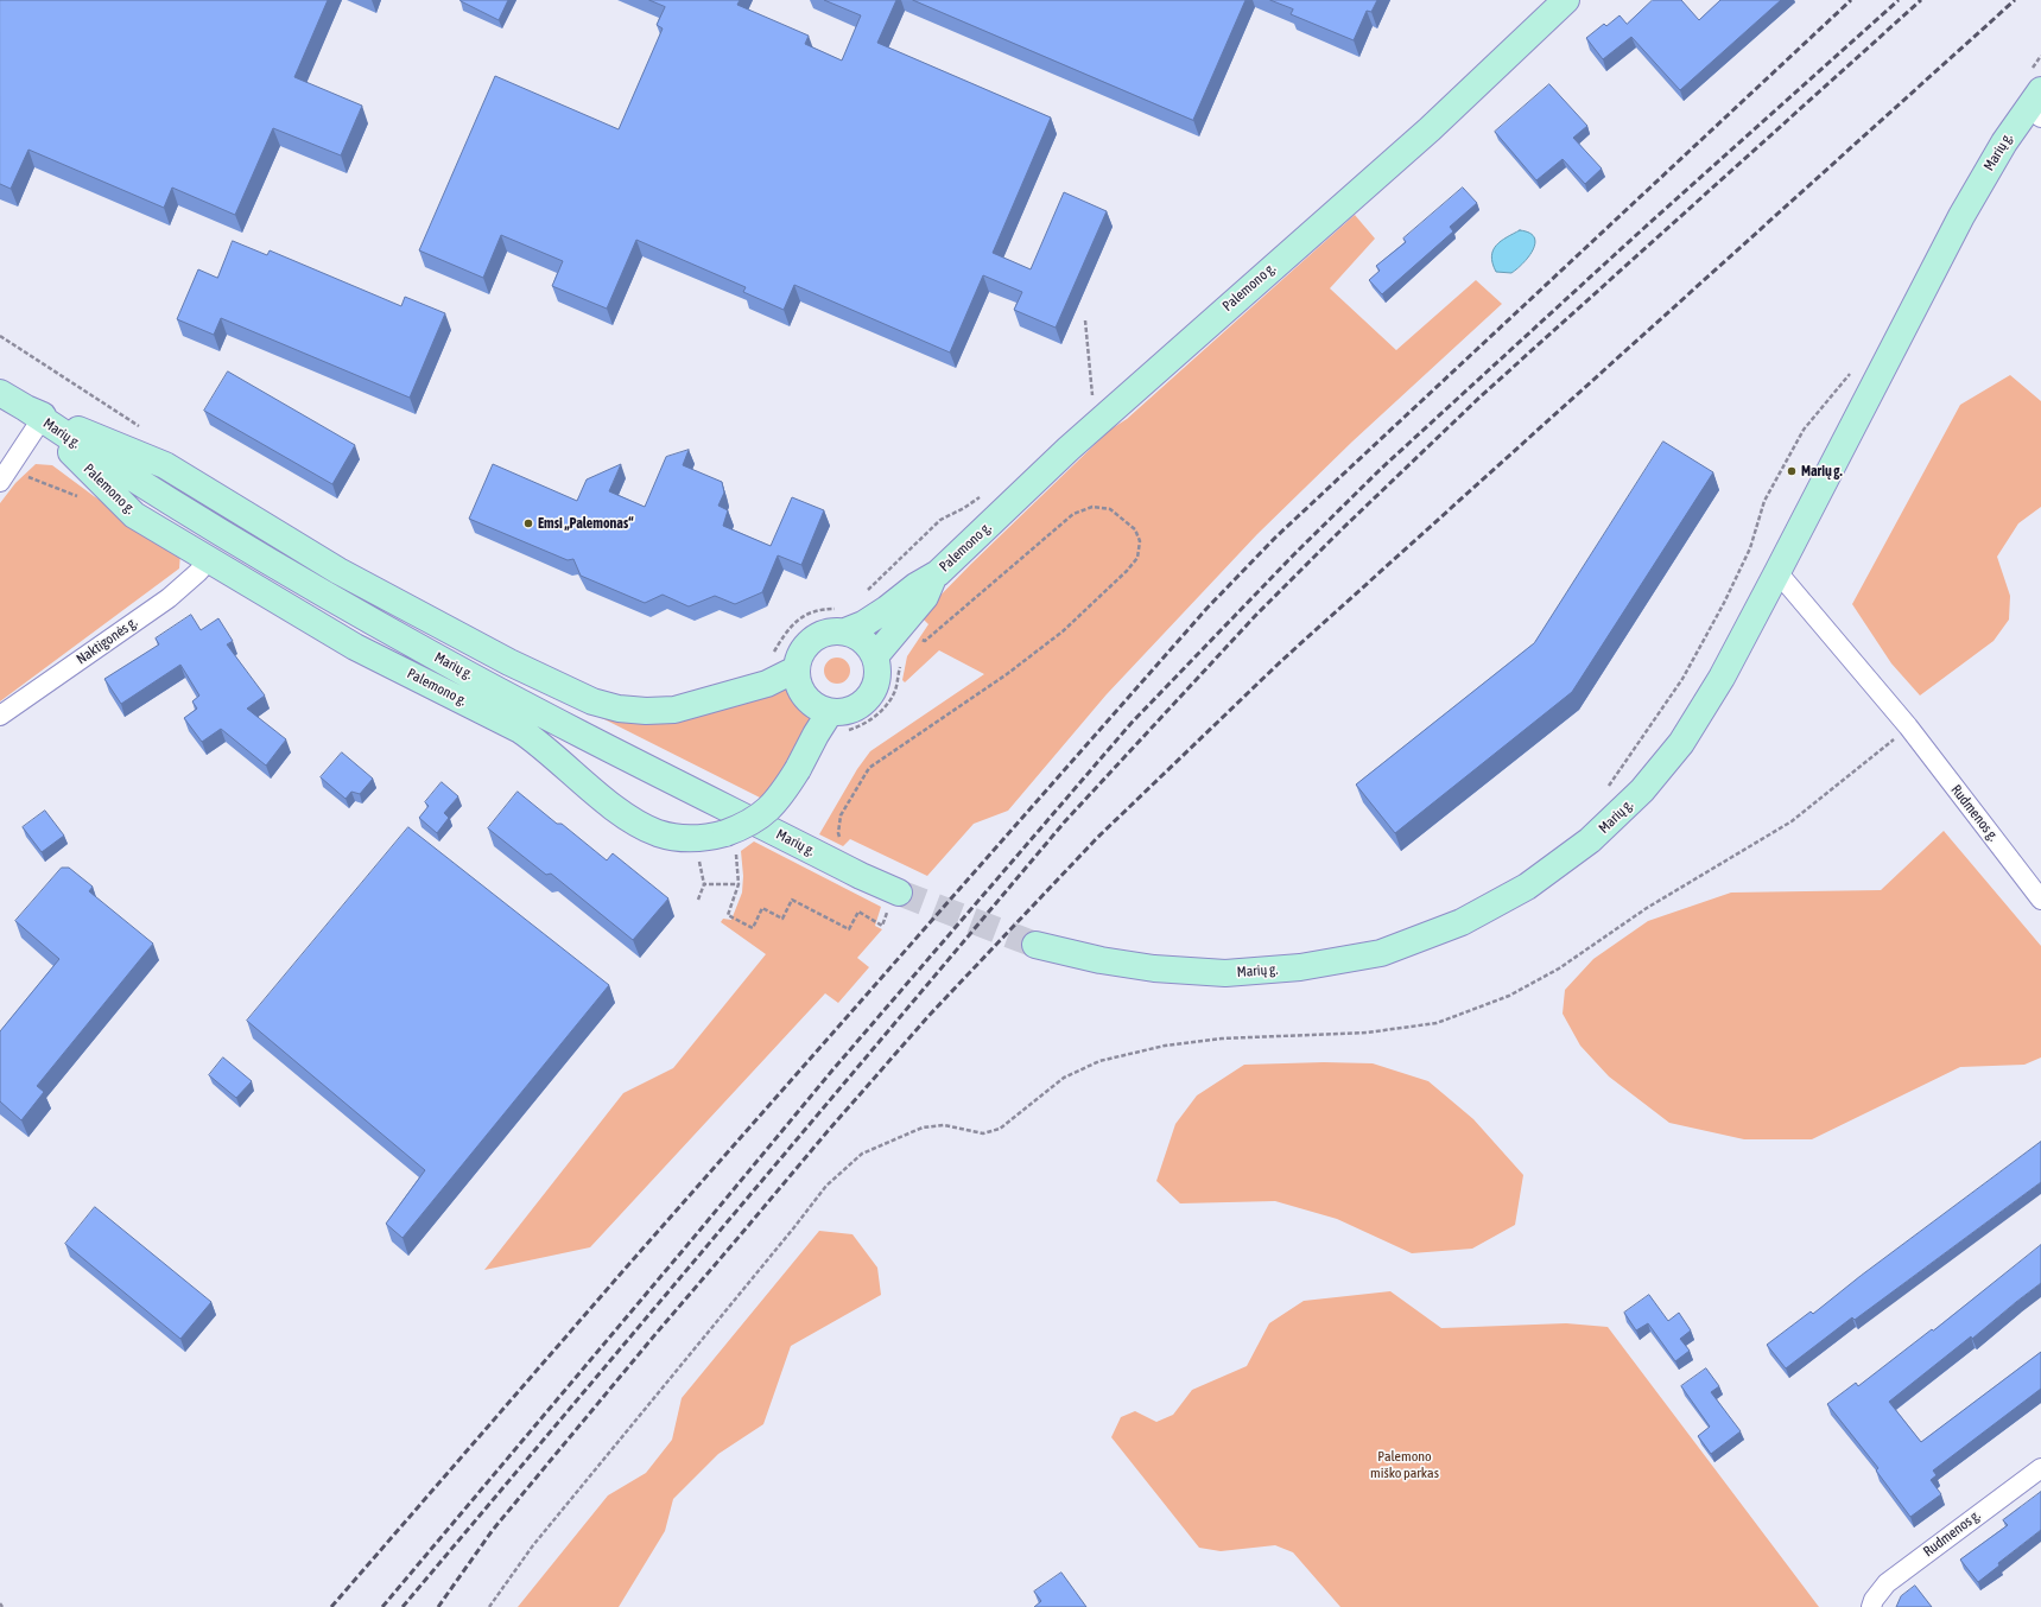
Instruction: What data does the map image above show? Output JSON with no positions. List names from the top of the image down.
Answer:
{
  "streets": {
    "street": [
      "Marių g.",
      "Palemono g.",
      "Naktigonės g.",
      "Rudmenos g."
    ]
  },
  "crossings": [
    ["Marių g.", "Palemono g."],
    ["Marių g.", "Rudmenos g."],
    ["Palemono g.", "Naktigonės g."]
  ],
  "parks": ["Palemono miško parkas"],
  "places": ["Marių g.", "Emsi „Palemonas“"]
}
